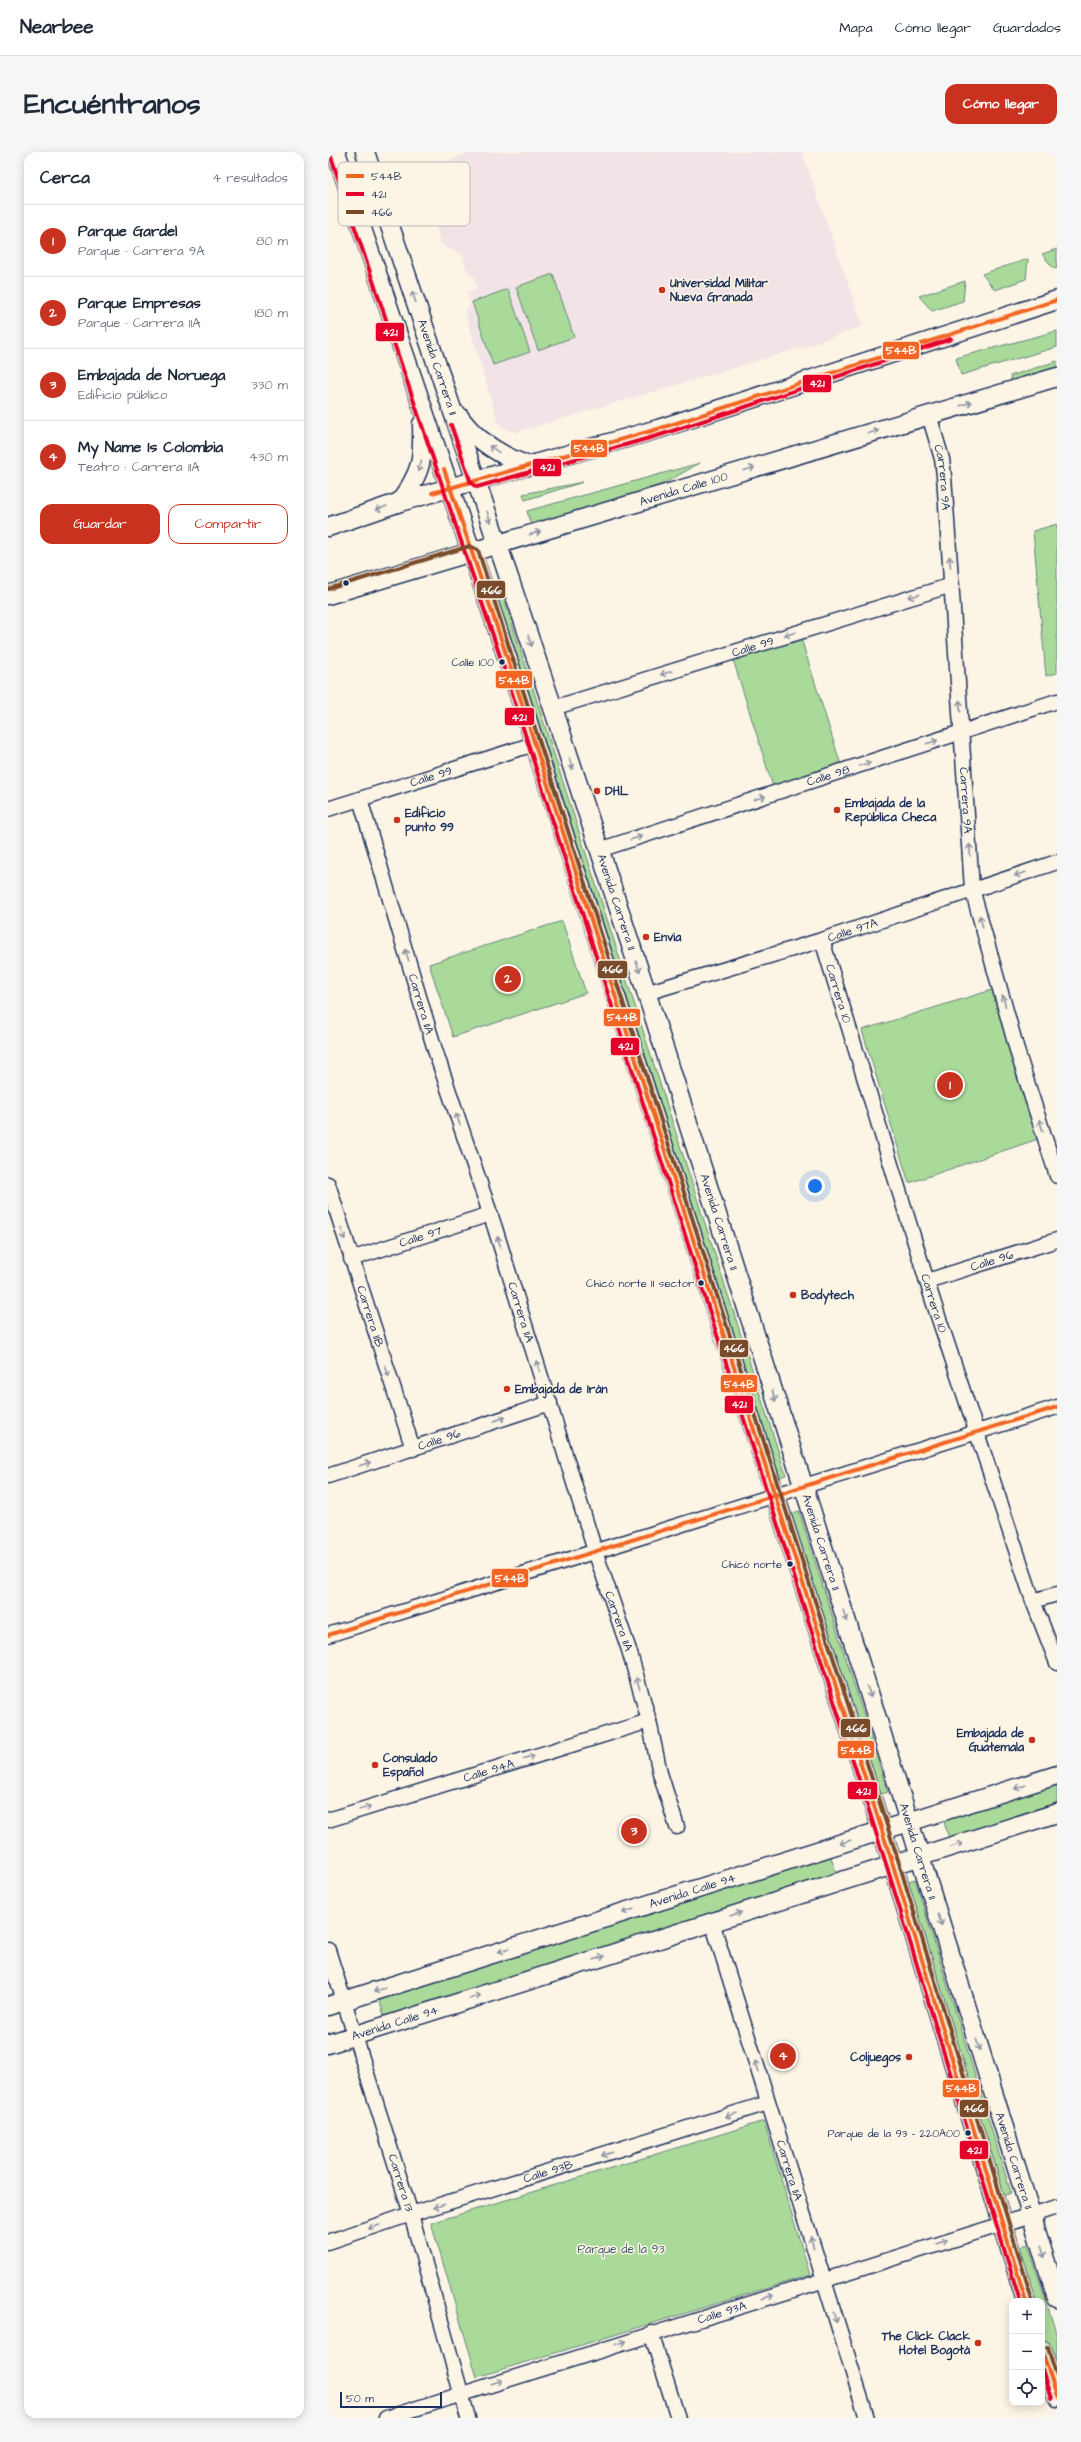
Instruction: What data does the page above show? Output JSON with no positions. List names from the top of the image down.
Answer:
{
  "streets": {
    "main road": ["Avenida Carrera 11", "Avenida Calle 100", "Avenida Calle 94"],
    "street": [
      "Carrera 9A",
      "Calle 99",
      "Calle 98",
      "Calle 97A",
      "Carrera 10",
      "Carrera 11A",
      "Calle 97",
      "Calle 96",
      "Carrera 11B",
      "Calle 94A",
      "Calle 93B",
      "Carrera 13",
      "Calle 93A"
    ]
  },
  "crossings": [
    ["Avenida Carrera 11", "Avenida Calle 100"],
    ["Avenida Carrera 11", "Calle 99"],
    ["Avenida Carrera 11", "Calle 98"],
    ["Avenida Carrera 11", "Calle 97A"],
    ["Avenida Carrera 11", "Avenida Calle 94"],
    ["Avenida Carrera 11", "Calle 93A"],
    ["Carrera 9A", "Avenida Calle 100"],
    ["Carrera 9A", "Calle 99"],
    ["Carrera 9A", "Calle 98"],
    ["Carrera 9A", "Calle 97A"],
    ["Calle 99", "Carrera 11A"],
    ["Calle 97A", "Carrera 10"],
    ["Carrera 10", "Calle 96"],
    ["Carrera 11A", "Calle 97"],
    ["Carrera 11A", "Calle 96"],
    ["Carrera 11A", "Calle 94A"],
    ["Carrera 11A", "Avenida Calle 94"],
    ["Carrera 11A", "Calle 93B"],
    ["Carrera 11A", "Calle 93A"],
    ["Calle 97", "Carrera 11B"],
    ["Calle 96", "Carrera 11B"],
    ["Avenida Calle 94", "Carrera 13"],
    ["Calle 93B", "Carrera 13"],
    ["Carrera 13", "Calle 93A"]
  ],
  "one_way": [
    "Carrera 9A",
    "Calle 99",
    "Calle 98",
    "Calle 96",
    "Carrera 11B",
    "Calle 94A",
    "Calle 93B",
    "Calle 93A"
  ],
  "parks": ["Parque de la 93"],
  "places": [
    "Universidad Militar Nueva Granada",
    "Calle 100",
    "DHL",
    "Embajada de la República Checa",
    "Edificio punto 99",
    "Envia",
    "Chicó norte II sector",
    "Bodytech",
    "Embajada de Irán",
    "Chicó norte",
    "Embajada de Guatemala",
    "Consulado Español",
    "Coljuegos",
    "Parque de la 93 - 220A00",
    "The Click Clack Hotel Bogotá"
  ],
  "lines": ["transit line 421", "transit line 544B", "transit line 466"],
  "legend": ["544B", "421", "466"],
  "scale_bar": "50 m",
  "page": {
    "header": "Nearbee",
    "nav": ["Mapa", "Cómo llegar", "Guardados"],
    "buttons": [
      "Cómo llegar",
      ["Guardar", "Compartir"]
    ],
    "title": "Encuéntranos",
    "heading": ["Cerca", "4 resultados"],
    "list": [
      {
        "mark": "1",
        "name": "Parque Gardel",
        "note": "Parque · Carrera 9A",
        "value": "80 m"
      },
      {
        "mark": "2",
        "name": "Parque Empresas",
        "note": "Parque · Carrera 11A",
        "value": "180 m"
      },
      {
        "mark": "3",
        "name": "Embajada de Noruega",
        "note": "Edificio público",
        "value": "330 m"
      },
      {
        "mark": "4",
        "name": "My Name Is Colombia",
        "note": "Teatro · Carrera 11A",
        "value": "430 m"
      }
    ],
    "pins": [
      "2",
      "1",
      "3",
      "4"
    ],
    "map_buttons": ["+", "−"],
    "scale": "50 m"
  }
}
